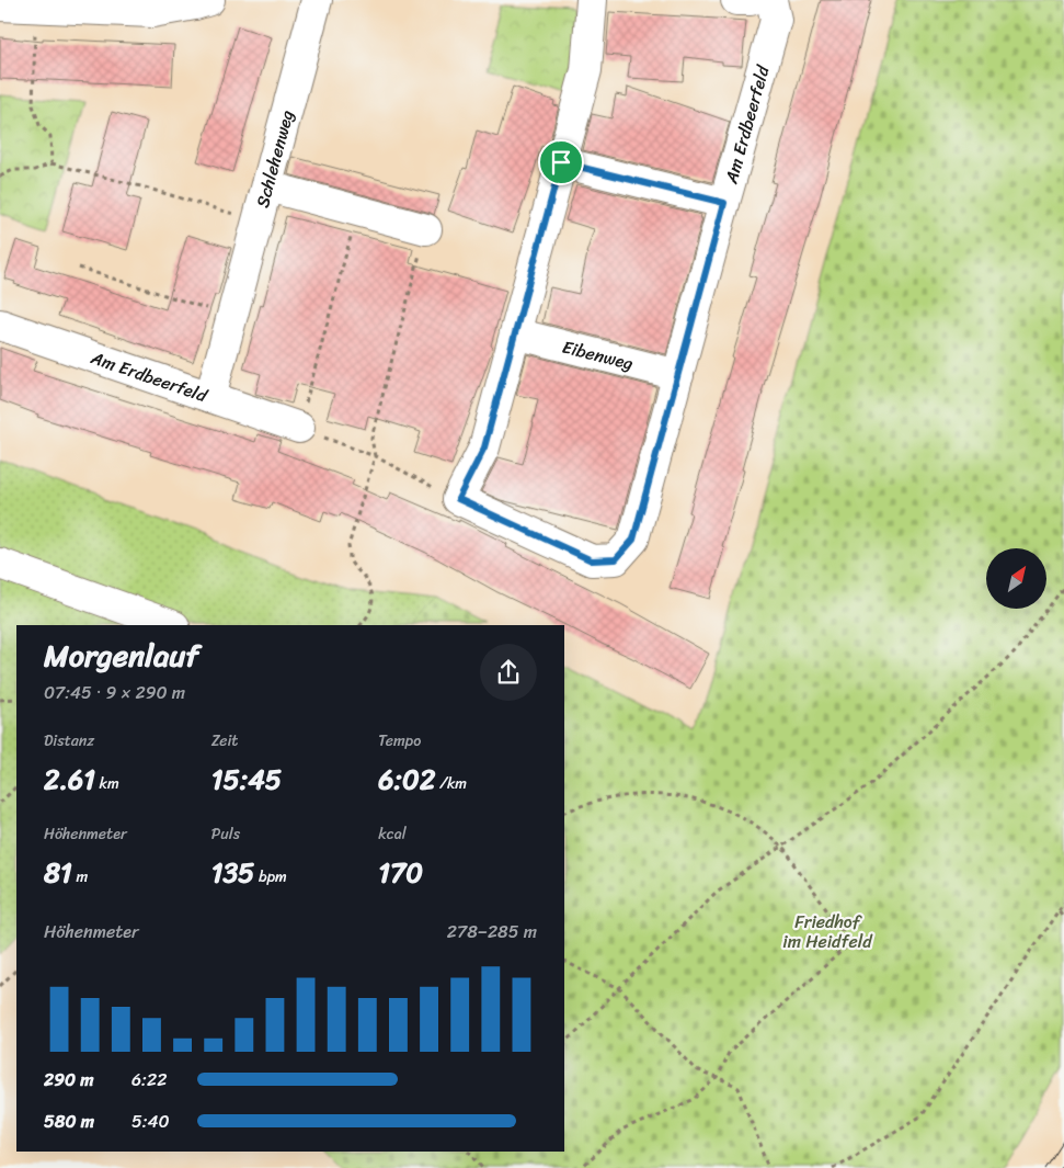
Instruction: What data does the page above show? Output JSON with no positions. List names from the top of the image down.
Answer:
{
  "streets": {
    "street": ["Am Erdbeerfeld", "Schlehenweg", "Eibenweg"]
  },
  "crossings": [
    ["Am Erdbeerfeld", "Schlehenweg"],
    ["Am Erdbeerfeld", "Eibenweg"]
  ],
  "parks": ["Friedhof im Heidfeld"],
  "north": "top right",
  "page": {
    "heading": ["Morgenlauf", "07:45 · 9 × 290 m"],
    "stats": [
      ["Distanz", "2.61 km"],
      ["Zeit", "15:45"],
      ["Tempo", "6:02 /km"],
      ["Höhenmeter", "81 m"],
      ["Puls", "135 bpm"],
      ["kcal", "170"]
    ],
    "chart": ["Höhenmeter", "278–285 m"],
    "list": [
      {
        "name": "290 m",
        "note": "6:22"
      },
      {
        "name": "580 m",
        "note": "5:40"
      }
    ]
  }
}
